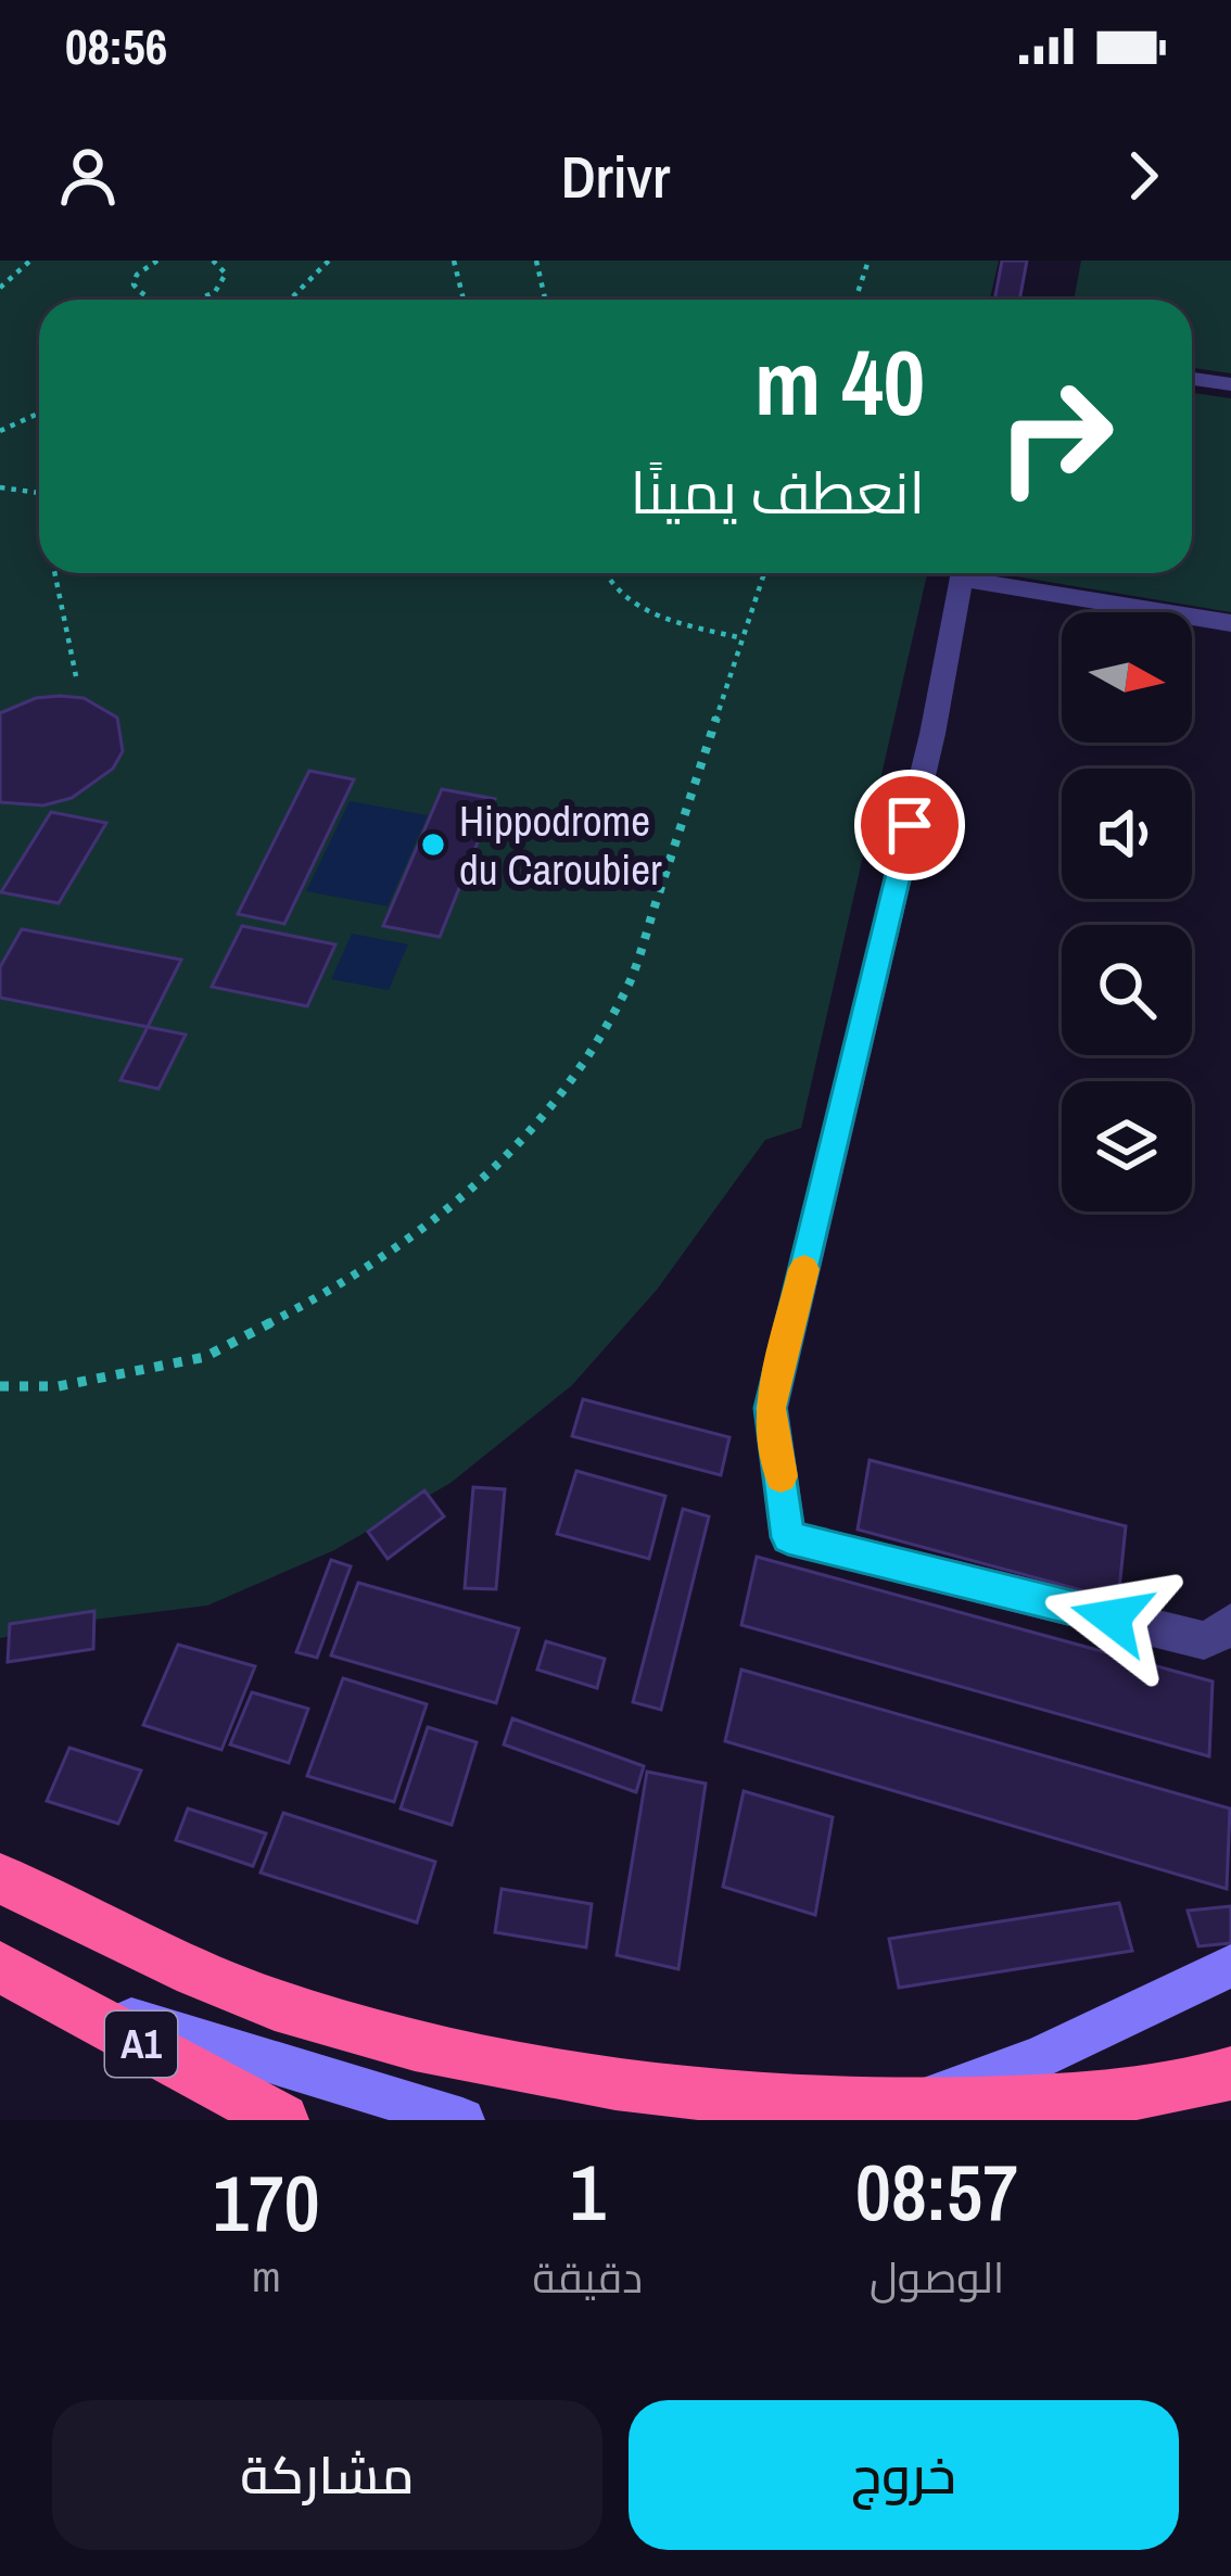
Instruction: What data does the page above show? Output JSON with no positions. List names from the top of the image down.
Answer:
{
  "streets": {
    "highway": ["A1"]
  },
  "places": ["Hippodrome du Caroubier"],
  "north": "right",
  "page": {
    "status": "08:56",
    "header": "Drivr",
    "turn": ["40 m", "انعطف يمينًا"],
    "eta": [
      "08:57",
      "الوصول",
      "1",
      "دقيقة",
      "170",
      "m"
    ],
    "buttons": ["خروج", "مشاركة"]
  }
}
